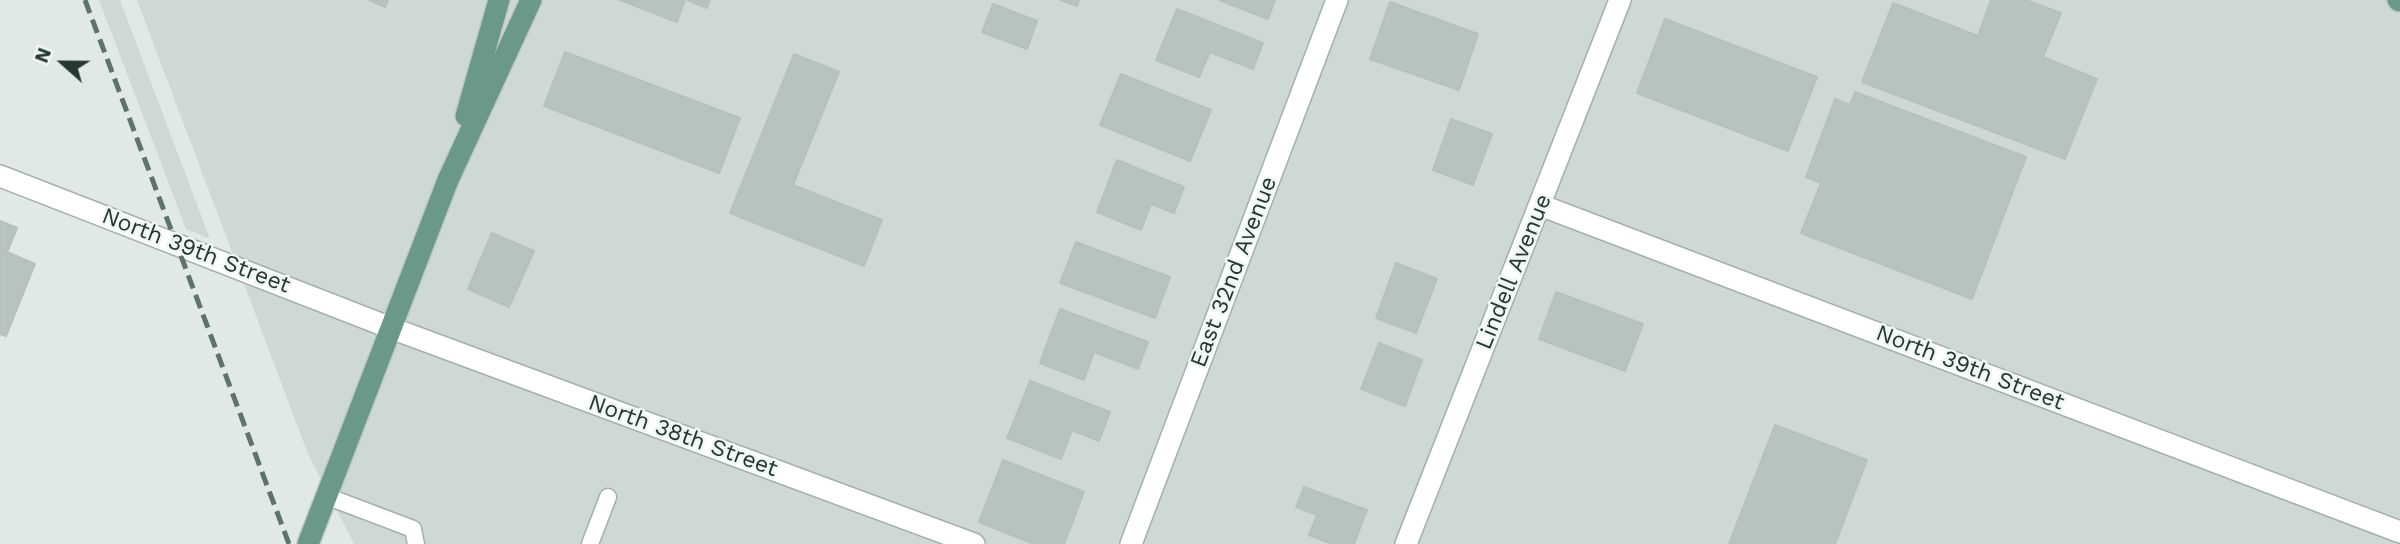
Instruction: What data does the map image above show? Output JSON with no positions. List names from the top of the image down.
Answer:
{
  "streets": {
    "street": [
      "North 39th Street",
      "East 32nd Avenue",
      "Lindell Avenue",
      "North 38th Street"
    ]
  },
  "crossings": [
    ["North 39th Street", "Lindell Avenue"],
    ["North 39th Street", "North 38th Street"]
  ],
  "north": "left"
}
